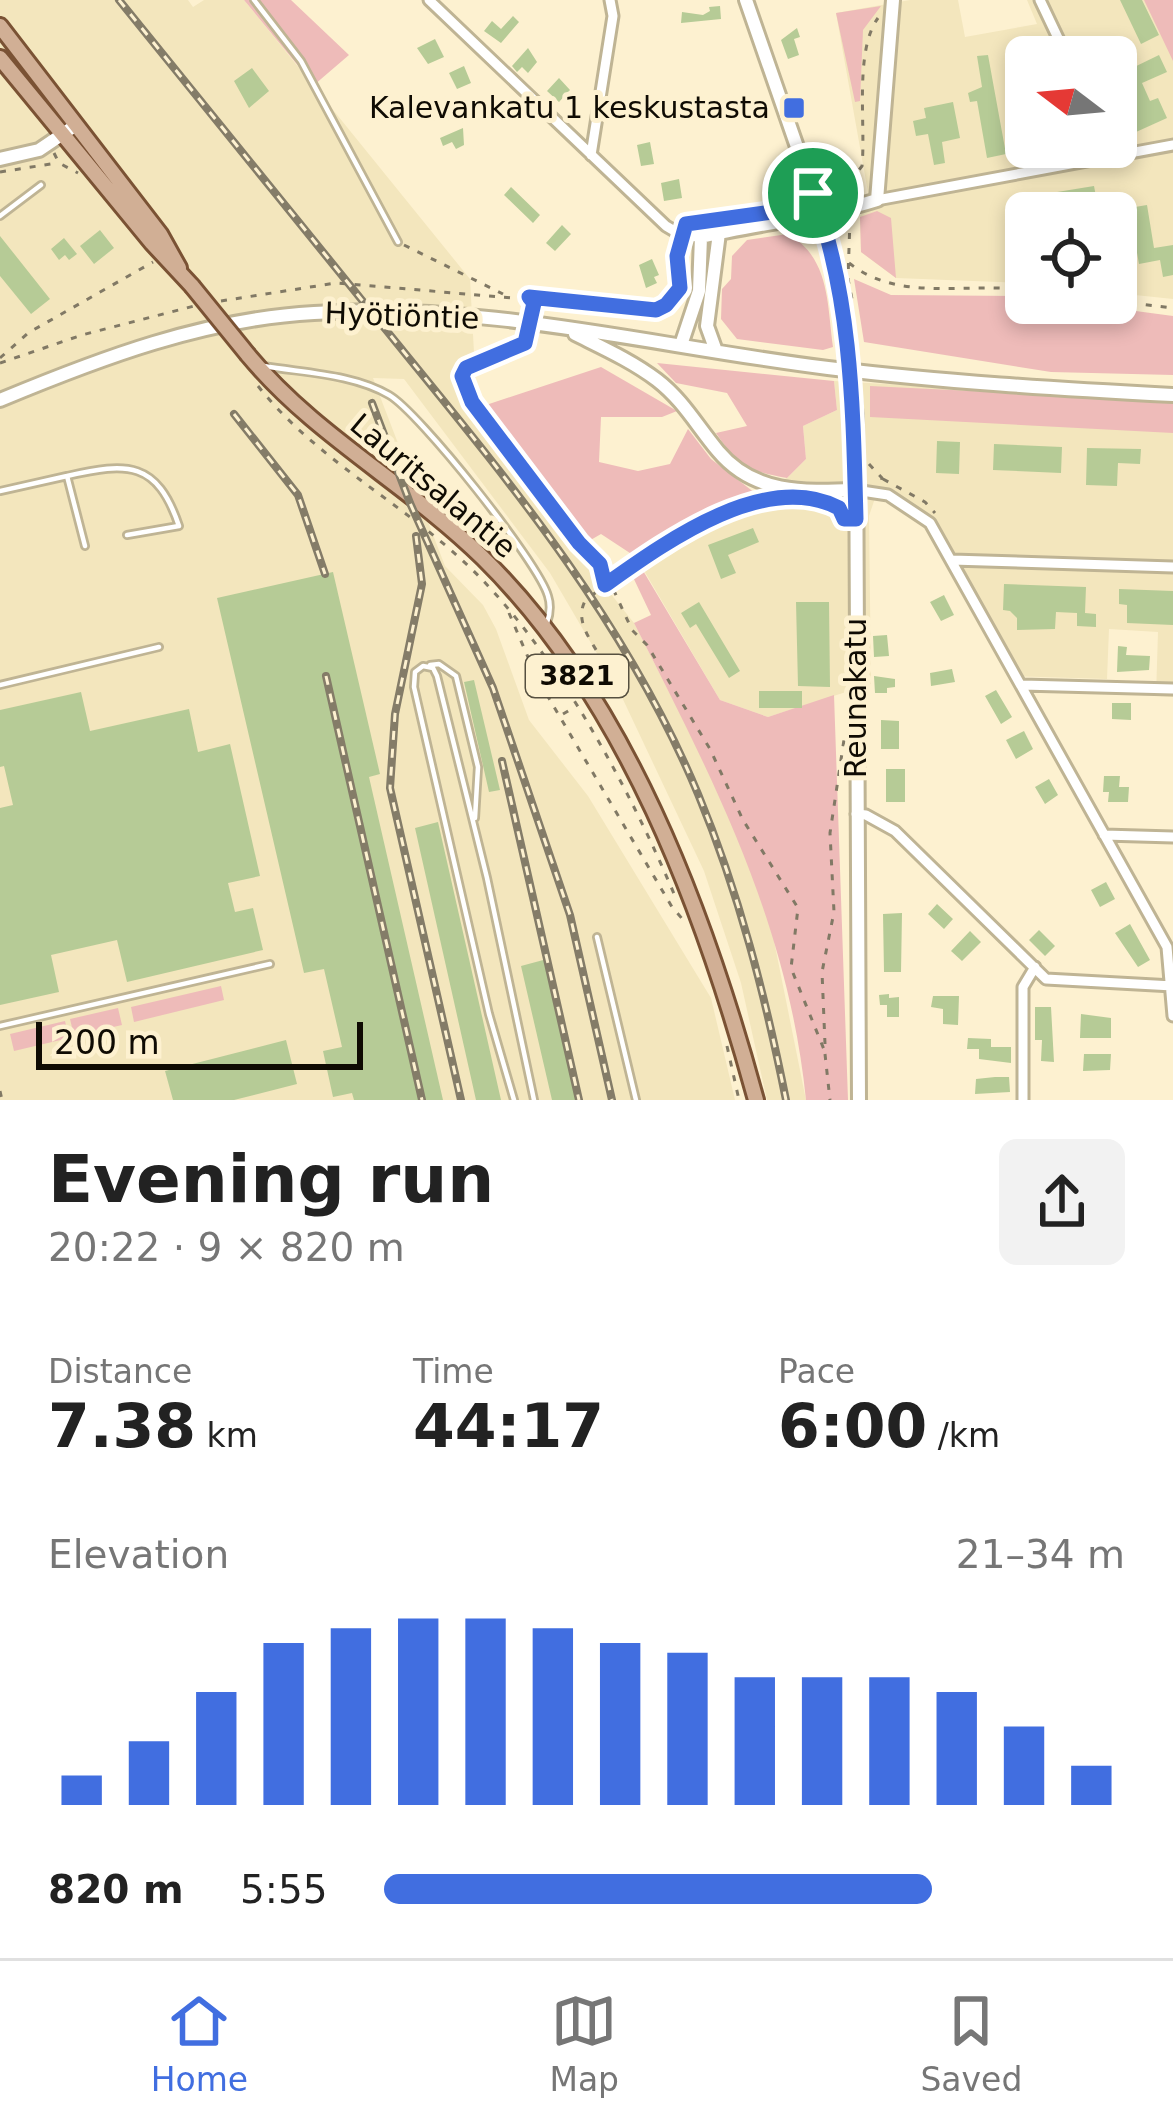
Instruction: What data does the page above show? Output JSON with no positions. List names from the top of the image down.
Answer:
{
  "streets": {
    "main road": [
      "Hyötiöntie",
      "Lauritsalantie",
      "3821",
      "Reunakatu"
    ]
  },
  "places": {
    "transit": ["Kalevankatu 1 keskustasta"]
  },
  "scale_bar": "200 m",
  "north": "left",
  "page": {
    "scale": "200 m",
    "heading": ["Evening run", "20:22 · 9 × 820 m"],
    "stats": [
      ["Distance", "7.38 km"],
      ["Time", "44:17"],
      ["Pace", "6:00 /km"]
    ],
    "chart": ["Elevation", "21–34 m"],
    "list": [
      {
        "name": "820 m",
        "note": "5:55"
      }
    ],
    "tabs": ["Home", "Map", "Saved"]
  }
}
